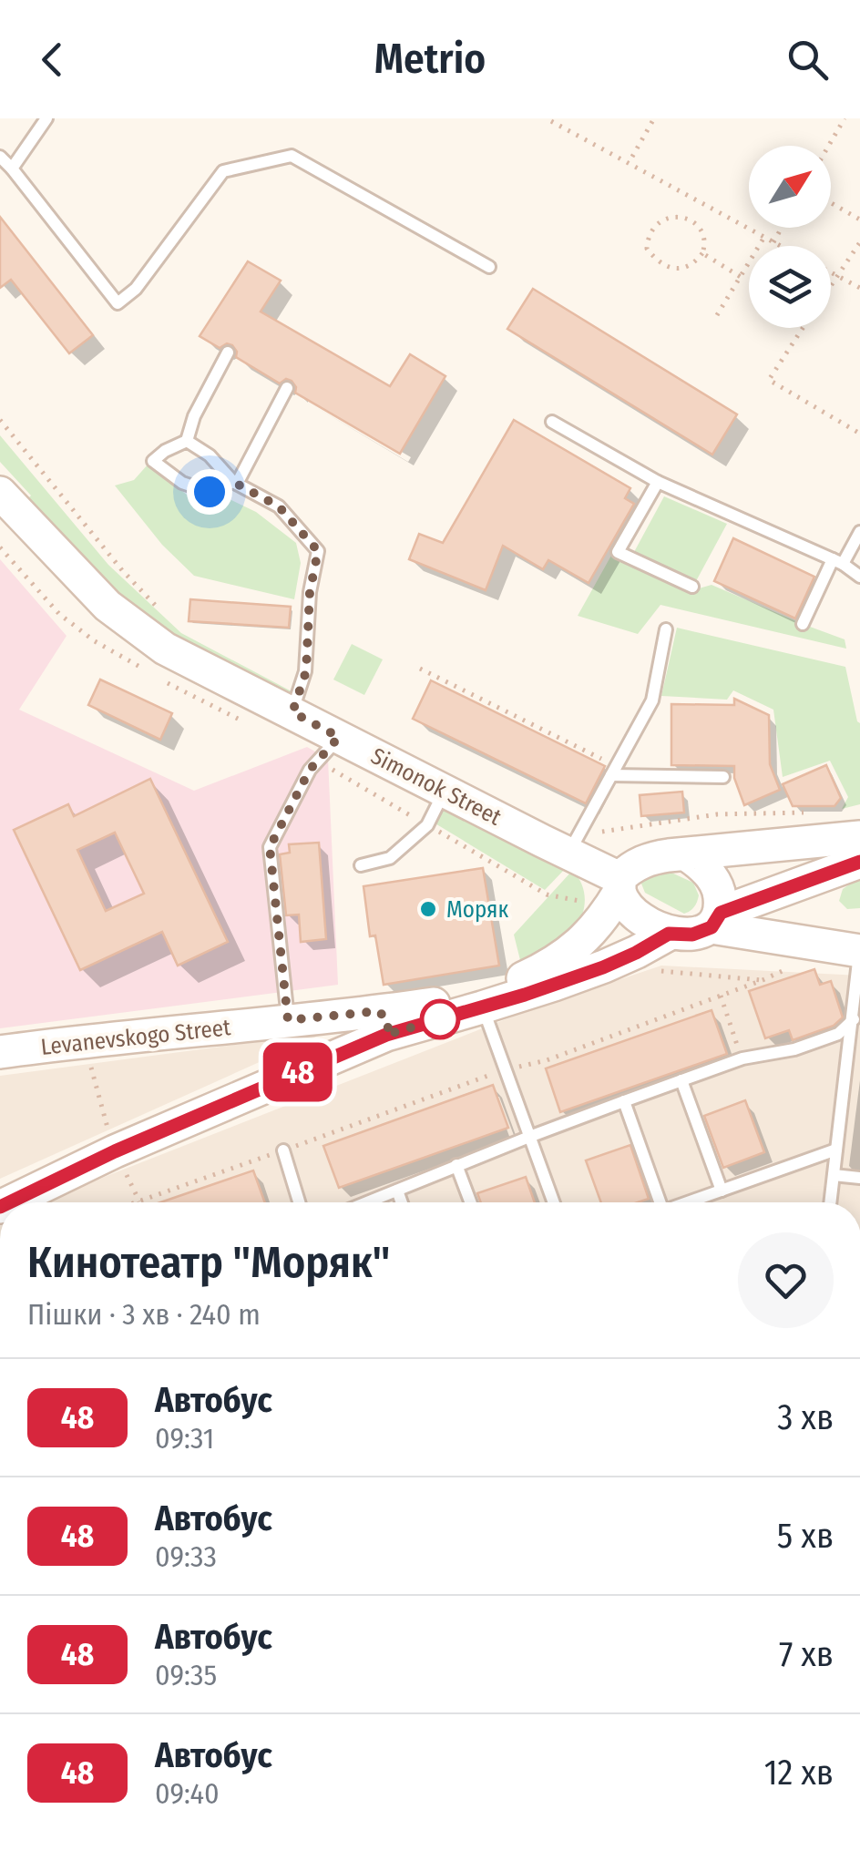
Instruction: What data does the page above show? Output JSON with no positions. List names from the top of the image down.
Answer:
{
  "streets": {
    "main road": ["Simonok Street", "Levanevskogo Street"]
  },
  "crossings": [
    ["Simonok Street", "Levanevskogo Street"]
  ],
  "places": ["Моряк"],
  "lines": ["bus line 48"],
  "north": "top right",
  "page": {
    "header": "Metrio",
    "on_map": "48",
    "heading": ["Кинотеатр \"Моряк\"", "Пішки · 3 хв · 240 m"],
    "list": [
      {
        "mark": "48",
        "name": "Автобус",
        "note": "09:31",
        "value": "3 хв"
      },
      {
        "mark": "48",
        "name": "Автобус",
        "note": "09:33",
        "value": "5 хв"
      },
      {
        "mark": "48",
        "name": "Автобус",
        "note": "09:35",
        "value": "7 хв"
      },
      {
        "mark": "48",
        "name": "Автобус",
        "note": "09:40",
        "value": "12 хв"
      }
    ]
  }
}
